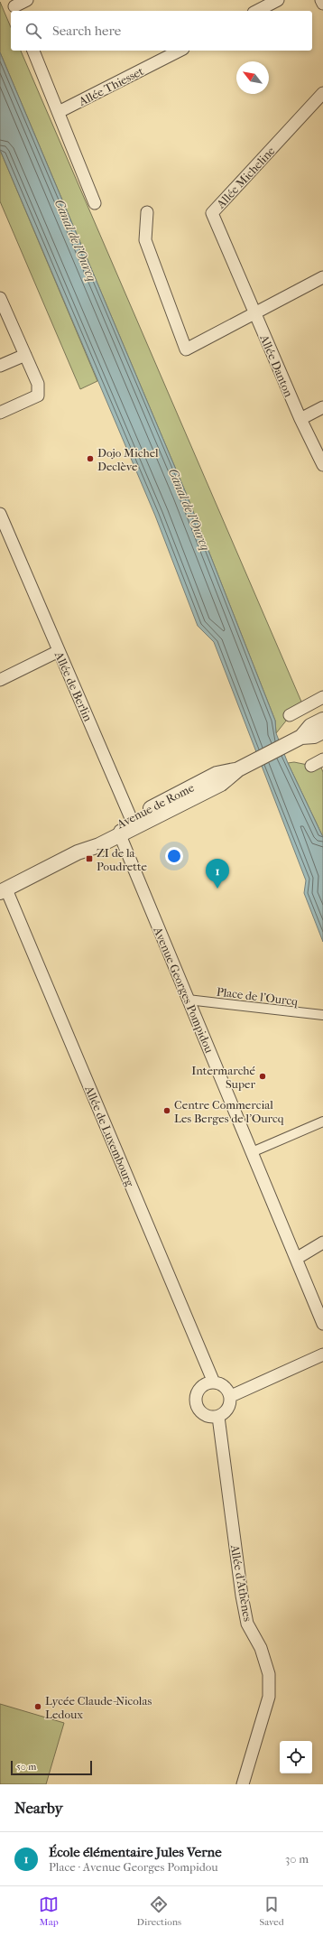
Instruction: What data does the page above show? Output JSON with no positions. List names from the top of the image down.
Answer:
{
  "streets": {
    "street": [
      "Allée Thiesset",
      "Allée Micheline",
      "Allée Danton",
      "Allée de Berlin",
      "Avenue de Rome",
      "Avenue Georges Pompidou",
      "Place de l'Ourcq",
      "Allée de Luxembourg",
      "Allée d'Athènes"
    ]
  },
  "crossings": [
    ["Allée Micheline", "Allée Danton"],
    ["Allée de Berlin", "Avenue de Rome"],
    ["Avenue de Rome", "Avenue Georges Pompidou"],
    ["Avenue de Rome", "Allée de Luxembourg"],
    ["Avenue Georges Pompidou", "Place de l'Ourcq"],
    ["Allée de Luxembourg", "Allée d'Athènes"]
  ],
  "water": ["Canal de l'Ourcq"],
  "places": {
    "other": [
      "Dojo Michel Declève",
      "Intermarché Super",
      "Centre Commercial Les Berges de l'Ourcq",
      "Lycée Claude-Nicolas Ledoux"
    ],
    "transit": ["ZI de la Poudrette"]
  },
  "scale_bar": "50 m",
  "north": "top left",
  "page": {
    "search": "Search here",
    "pins": "1",
    "scale": "50 m",
    "heading": "Nearby",
    "list": [
      {
        "mark": "1",
        "name": "École élémentaire Jules Verne",
        "note": "Place · Avenue Georges Pompidou",
        "value": "30 m"
      }
    ],
    "nav": ["Map", "Directions", "Saved"]
  }
}
